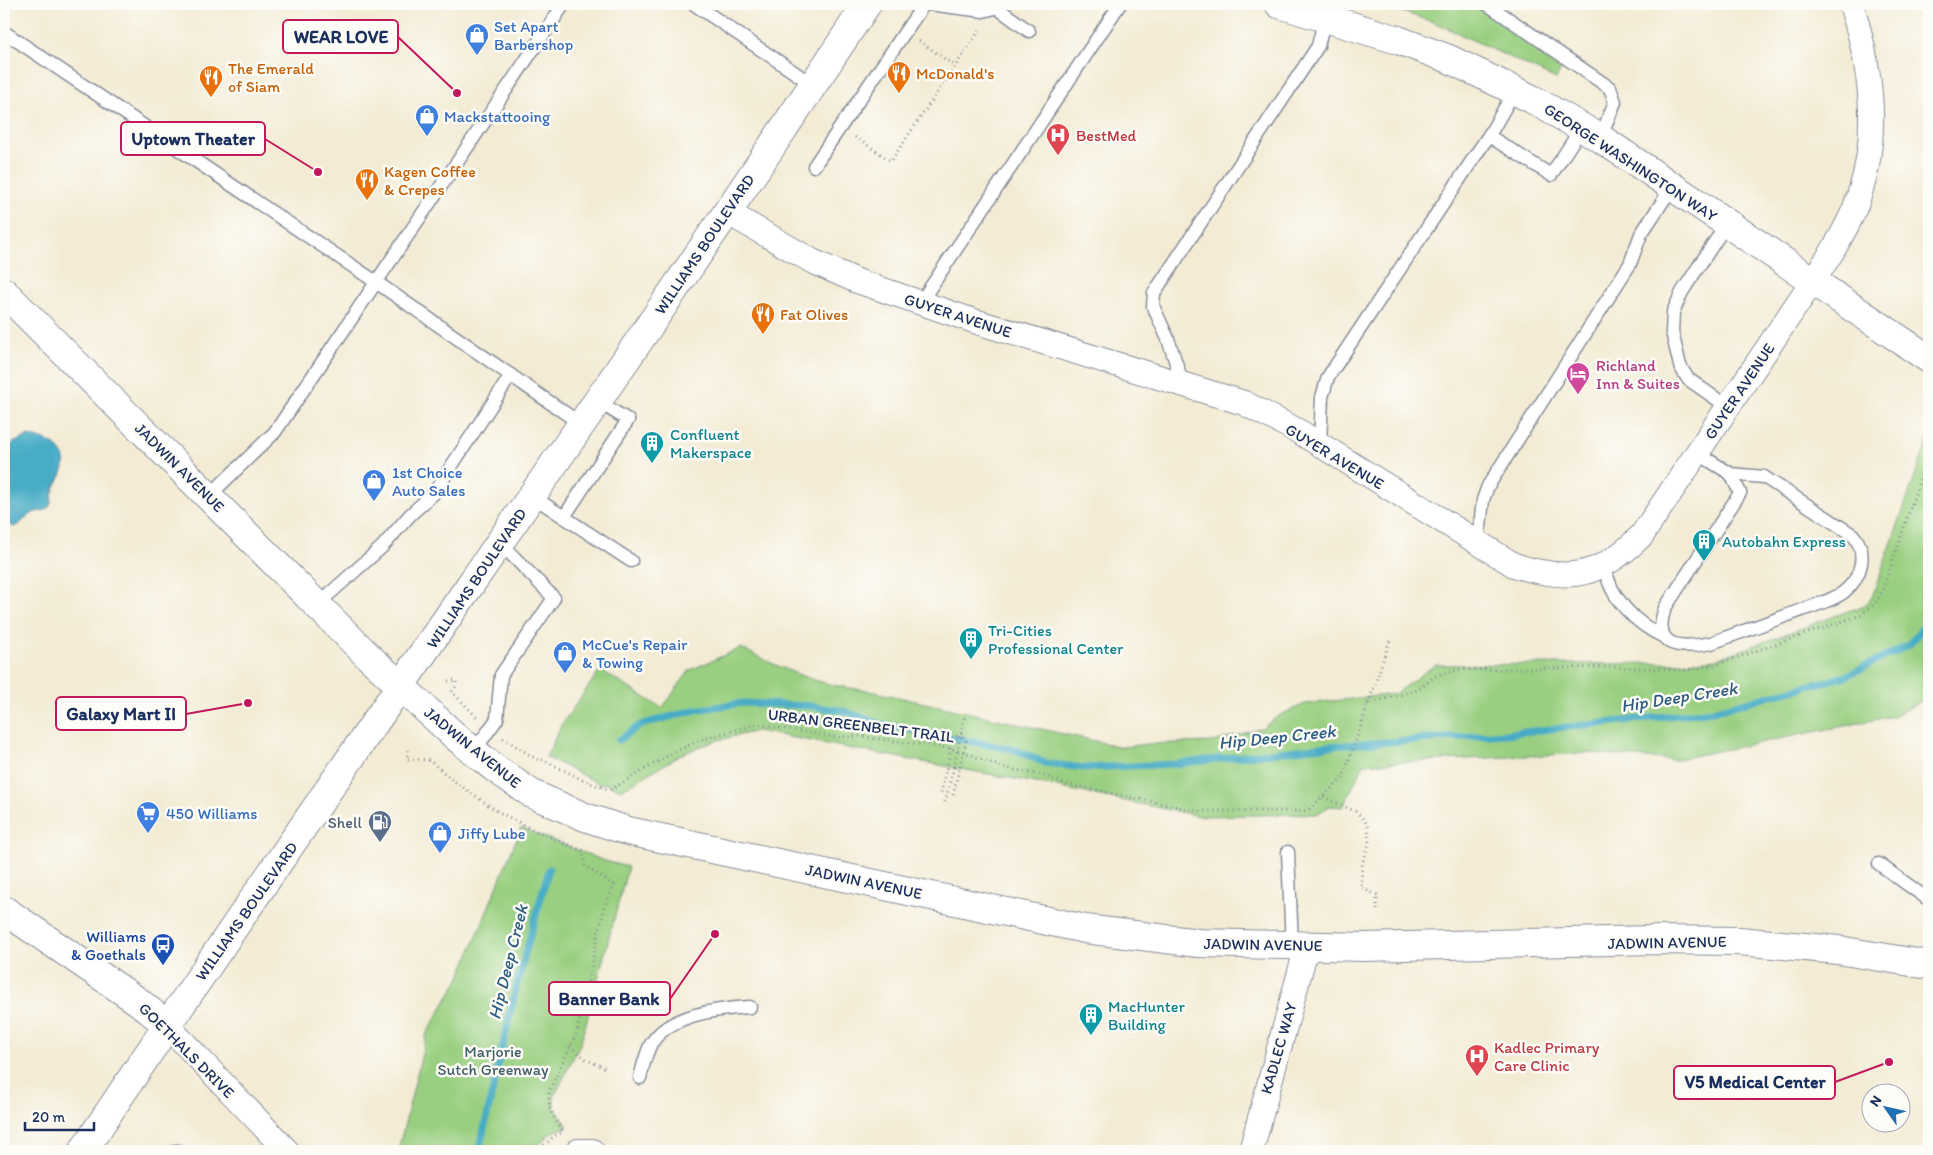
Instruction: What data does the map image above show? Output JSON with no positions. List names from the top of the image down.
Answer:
{
  "streets": {
    "main road": [
      "GEORGE WASHINGTON WAY",
      "WILLIAMS BOULEVARD",
      "JADWIN AVENUE",
      "GOETHALS DRIVE"
    ],
    "street": ["GUYER AVENUE", "KADLEC WAY"],
    "path": ["URBAN GREENBELT TRAIL"]
  },
  "crossings": [
    ["GEORGE WASHINGTON WAY", "GUYER AVENUE"],
    ["WILLIAMS BOULEVARD", "GUYER AVENUE"],
    ["WILLIAMS BOULEVARD", "JADWIN AVENUE"],
    ["WILLIAMS BOULEVARD", "GOETHALS DRIVE"],
    ["JADWIN AVENUE", "KADLEC WAY"]
  ],
  "water": ["Hip Deep Creek"],
  "parks": ["Marjorie Sutch Greenway"],
  "places": {
    "shop": [
      "Set Apart Barbershop",
      "Mackstattooing",
      "1st Choice Auto Sales",
      "McCue's Repair & Towing",
      "Jiffy Lube"
    ],
    "other": [
      "WEAR LOVE",
      "Uptown Theater",
      "Galaxy Mart II",
      "Banner Bank",
      "V5 Medical Center"
    ],
    "restaurant": [
      "McDonald's",
      "The Emerald of Siam",
      "Kagen Coffee & Crepes",
      "Fat Olives"
    ],
    "hospital": ["BestMed", "Kadlec Primary Care Clinic"],
    "hotel": ["Richland Inn & Suites"],
    "building": [
      "Confluent Makerspace",
      "Autobahn Express",
      "Tri-Cities Professional Center",
      "MacHunter Building"
    ],
    "supermarket": ["450 Williams"],
    "fuel station": ["Shell"],
    "bus stop": ["Williams & Goethals"]
  },
  "scale_bar": "20 m",
  "north": "top left"
}
